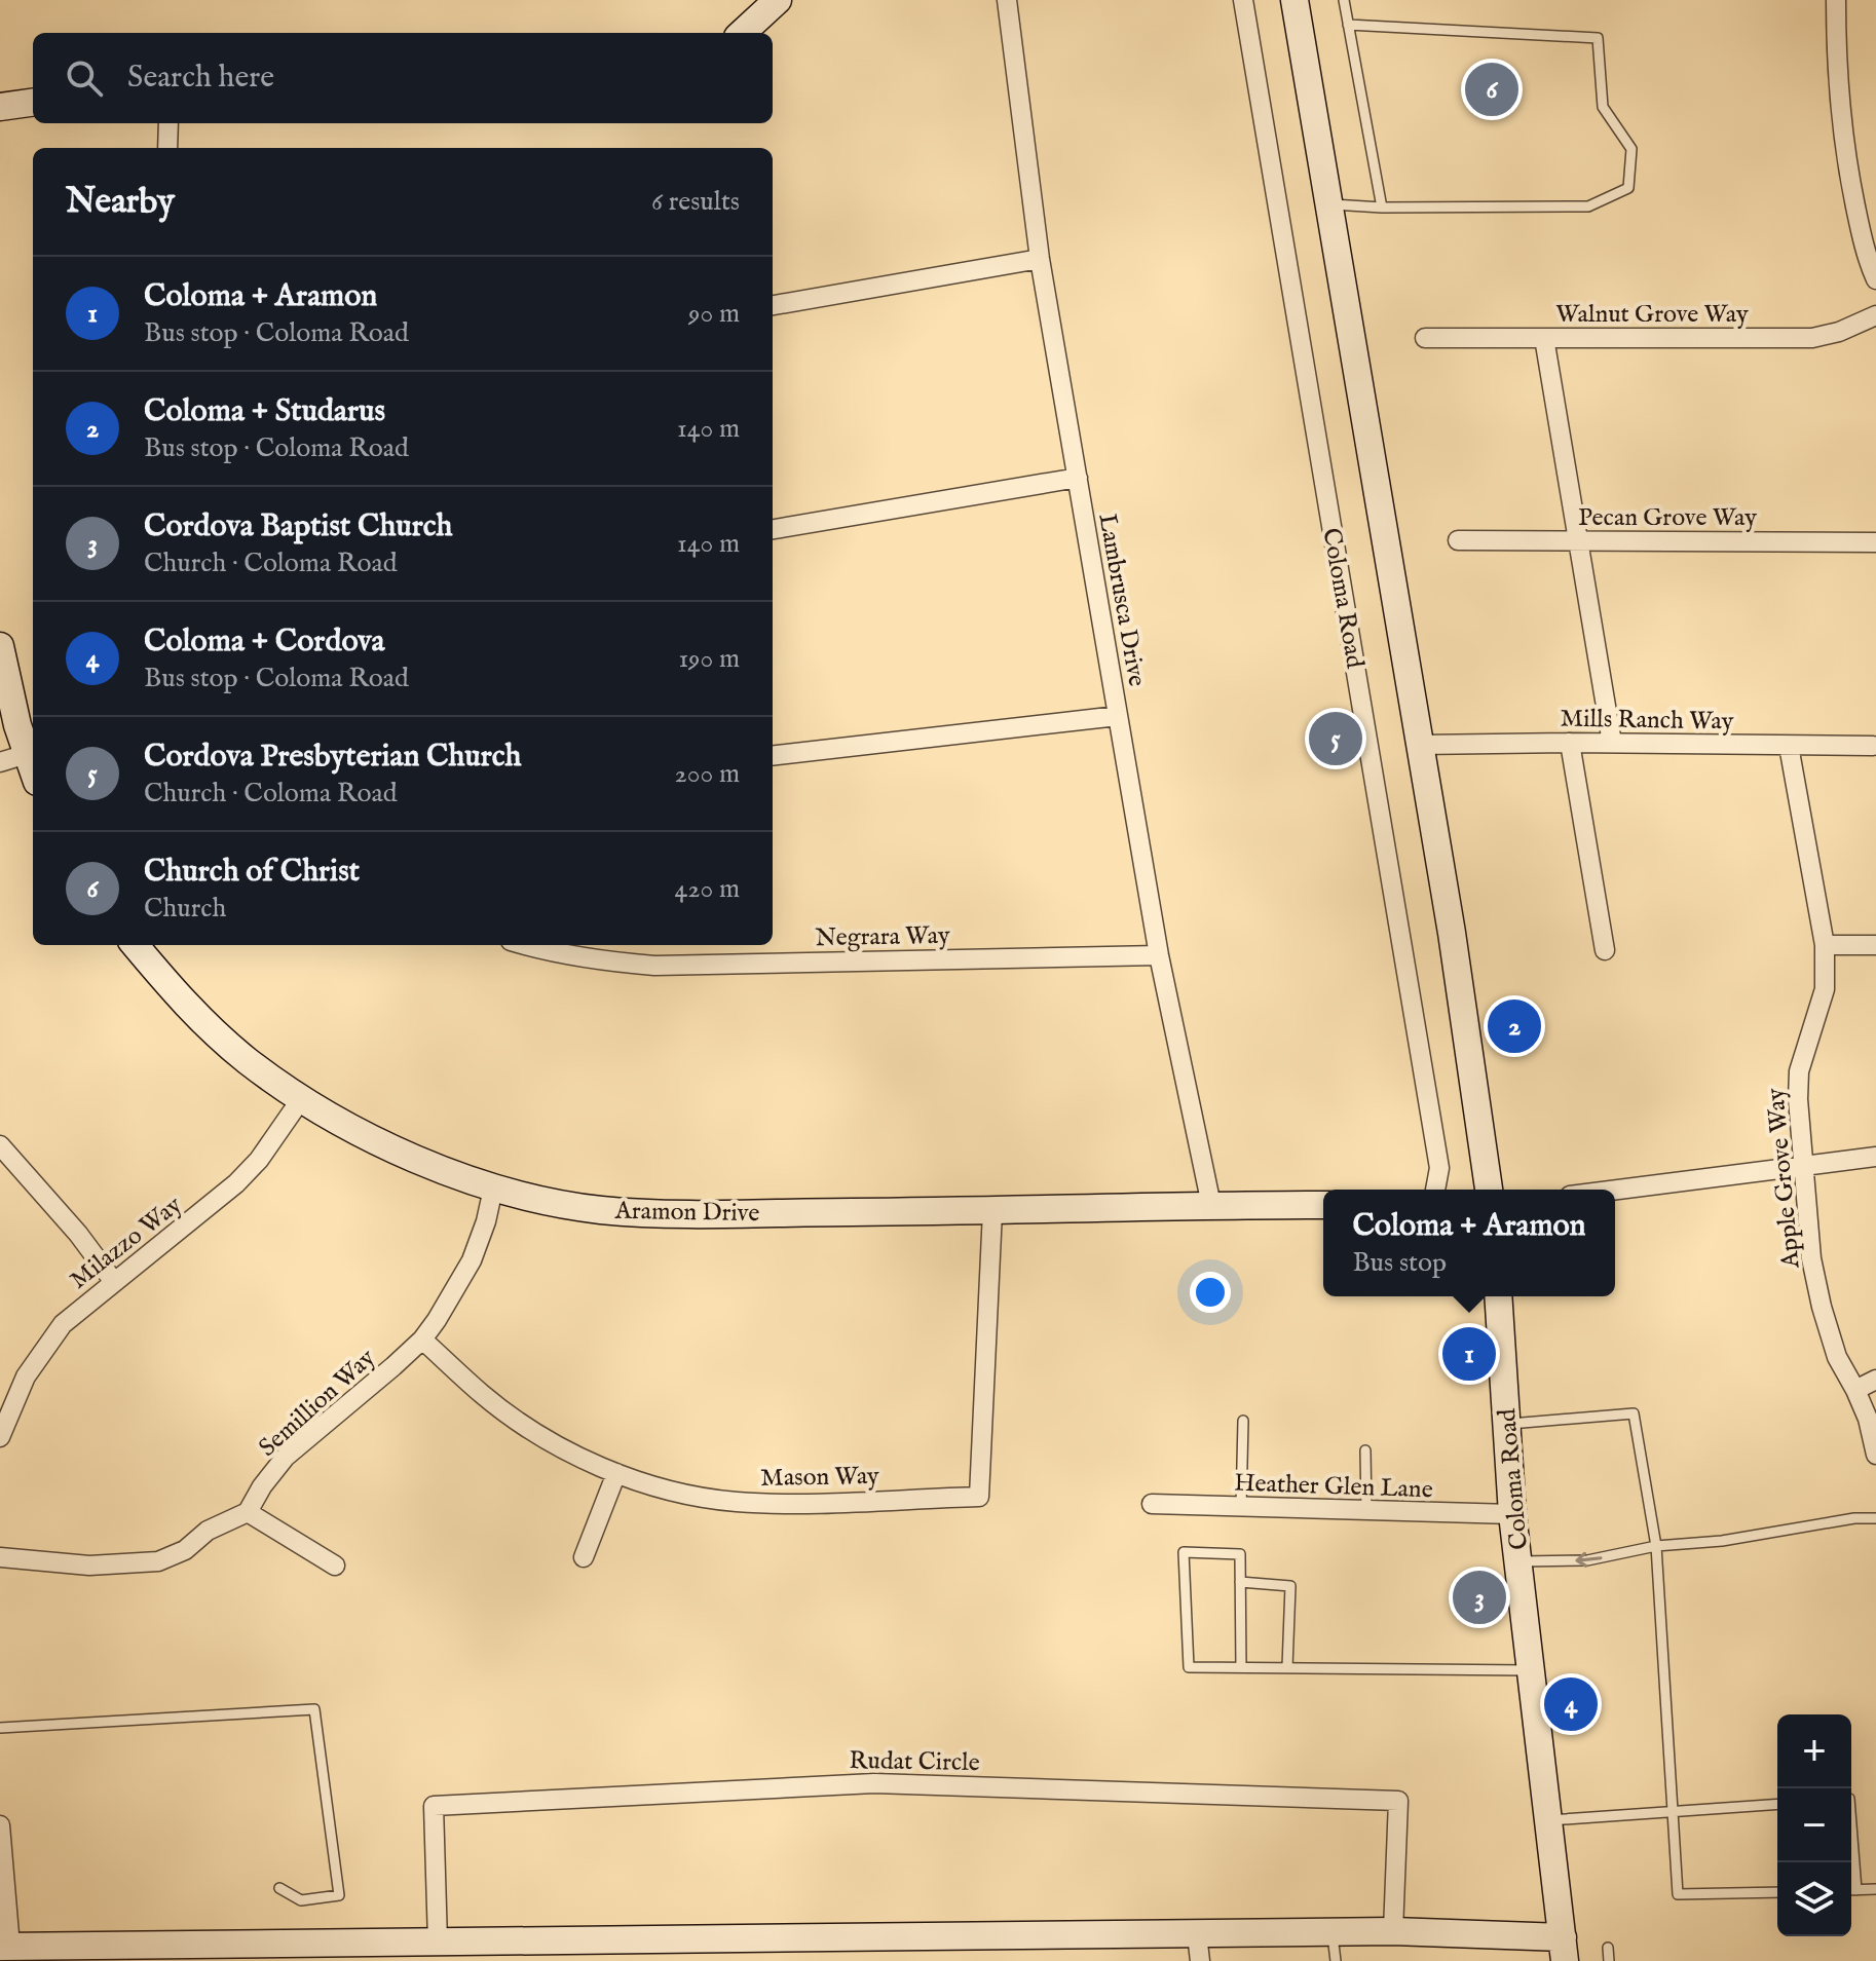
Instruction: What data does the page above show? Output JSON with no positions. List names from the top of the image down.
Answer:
{
  "streets": {
    "street": [
      "Walnut Grove Way",
      "Pecan Grove Way",
      "Coloma Road",
      "Lambrusca Drive",
      "Mills Ranch Way",
      "Negrara Way",
      "Apple Grove Way",
      "Aramon Drive",
      "Milazzo Way",
      "Semillion Way",
      "Mason Way",
      "Heather Glen Lane",
      "Rudat Circle"
    ]
  },
  "crossings": [
    ["Coloma Road", "Mills Ranch Way"],
    ["Coloma Road", "Heather Glen Lane"],
    ["Lambrusca Drive", "Negrara Way"],
    ["Lambrusca Drive", "Aramon Drive"],
    ["Mills Ranch Way", "Apple Grove Way"],
    ["Aramon Drive", "Milazzo Way"],
    ["Aramon Drive", "Semillion Way"],
    ["Aramon Drive", "Mason Way"],
    ["Semillion Way", "Mason Way"]
  ],
  "page": {
    "search": "Search here",
    "pins": [
      "6",
      "5",
      "2",
      "1",
      "3",
      "4"
    ],
    "heading": ["Nearby", "6 results"],
    "list": [
      {
        "mark": "1",
        "name": "Coloma + Aramon",
        "note": "Bus stop · Coloma Road",
        "value": "90 m"
      },
      {
        "mark": "2",
        "name": "Coloma + Studarus",
        "note": "Bus stop · Coloma Road",
        "value": "140 m"
      },
      {
        "mark": "3",
        "name": "Cordova Baptist Church",
        "note": "Church · Coloma Road",
        "value": "140 m"
      },
      {
        "mark": "4",
        "name": "Coloma + Cordova",
        "note": "Bus stop · Coloma Road",
        "value": "190 m"
      },
      {
        "mark": "5",
        "name": "Cordova Presbyterian Church",
        "note": "Church · Coloma Road",
        "value": "200 m"
      },
      {
        "mark": "6",
        "name": "Church of Christ",
        "note": "Church",
        "value": "420 m"
      }
    ],
    "popup": ["Coloma + Aramon", "Bus stop"],
    "map_buttons": ["+", "−"]
  }
}
